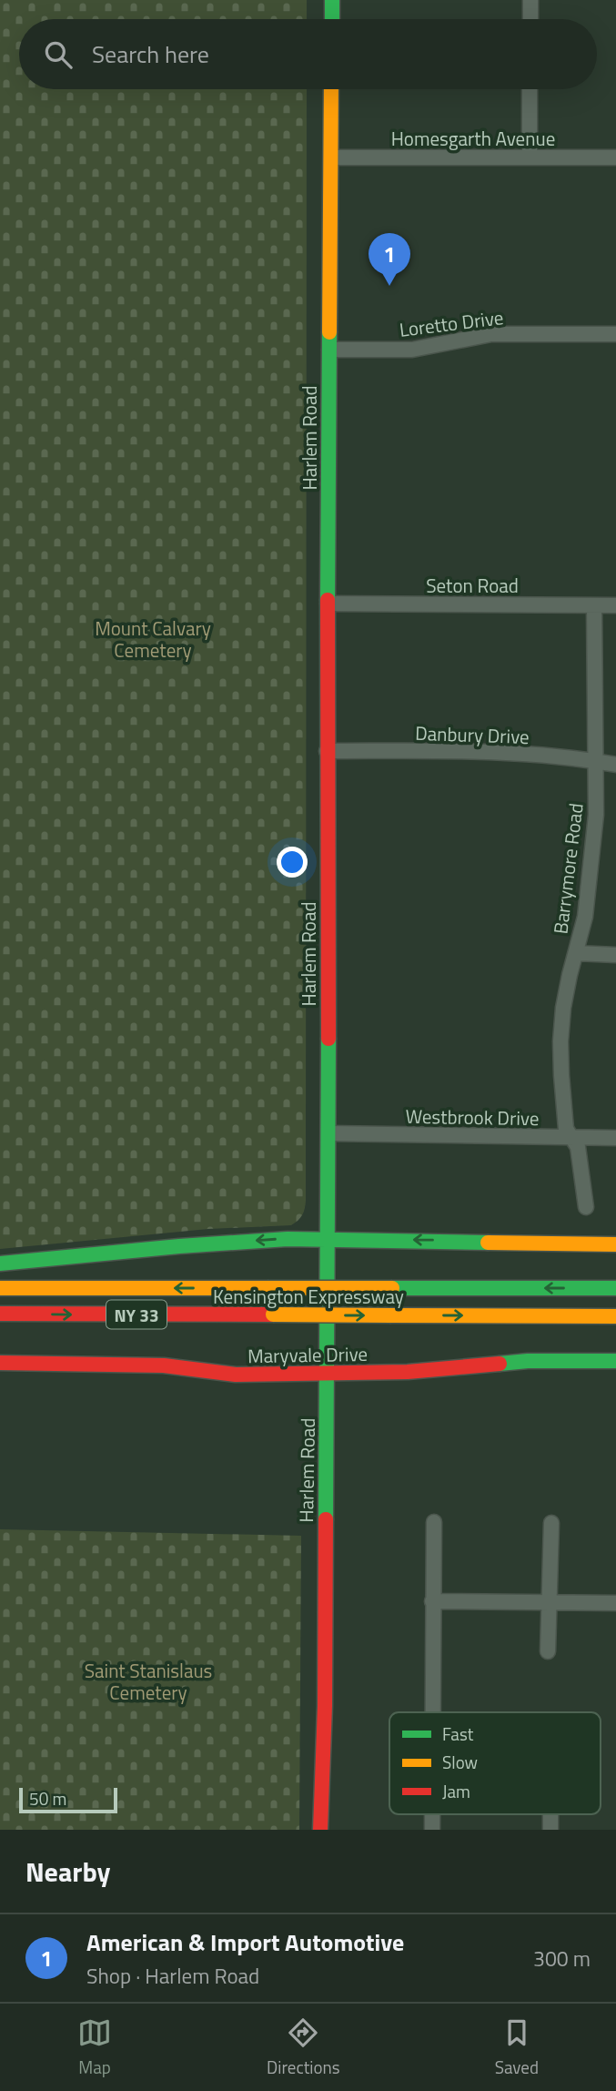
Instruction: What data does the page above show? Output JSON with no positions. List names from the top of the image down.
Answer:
{
  "streets": {
    "main road": [
      "Harlem Road",
      "Kensington Expressway",
      "NY 33",
      "Maryvale Drive"
    ],
    "street": [
      "Homesgarth Avenue",
      "Loretto Drive",
      "Seton Road",
      "Danbury Drive",
      "Barrymore Road",
      "Westbrook Drive"
    ]
  },
  "crossings": [
    ["Homesgarth Avenue", "Harlem Road"],
    ["Loretto Drive", "Harlem Road"],
    ["Harlem Road", "Seton Road"],
    ["Harlem Road", "Danbury Drive"],
    ["Harlem Road", "Westbrook Drive"],
    ["Harlem Road", "Maryvale Drive"],
    ["Seton Road", "Barrymore Road"],
    ["Danbury Drive", "Barrymore Road"],
    ["Barrymore Road", "Westbrook Drive"]
  ],
  "parks": ["Mount Calvary Cemetery", "Saint Stanislaus Cemetery"],
  "legend": ["Fast", "Slow", "Jam"],
  "scale_bar": "50 m",
  "page": {
    "search": "Search here",
    "pins": "1",
    "scale": "50 m",
    "heading": "Nearby",
    "list": [
      {
        "mark": "1",
        "name": "American & Import Automotive",
        "note": "Shop · Harlem Road",
        "value": "300 m"
      }
    ],
    "nav": ["Map", "Directions", "Saved"]
  }
}
